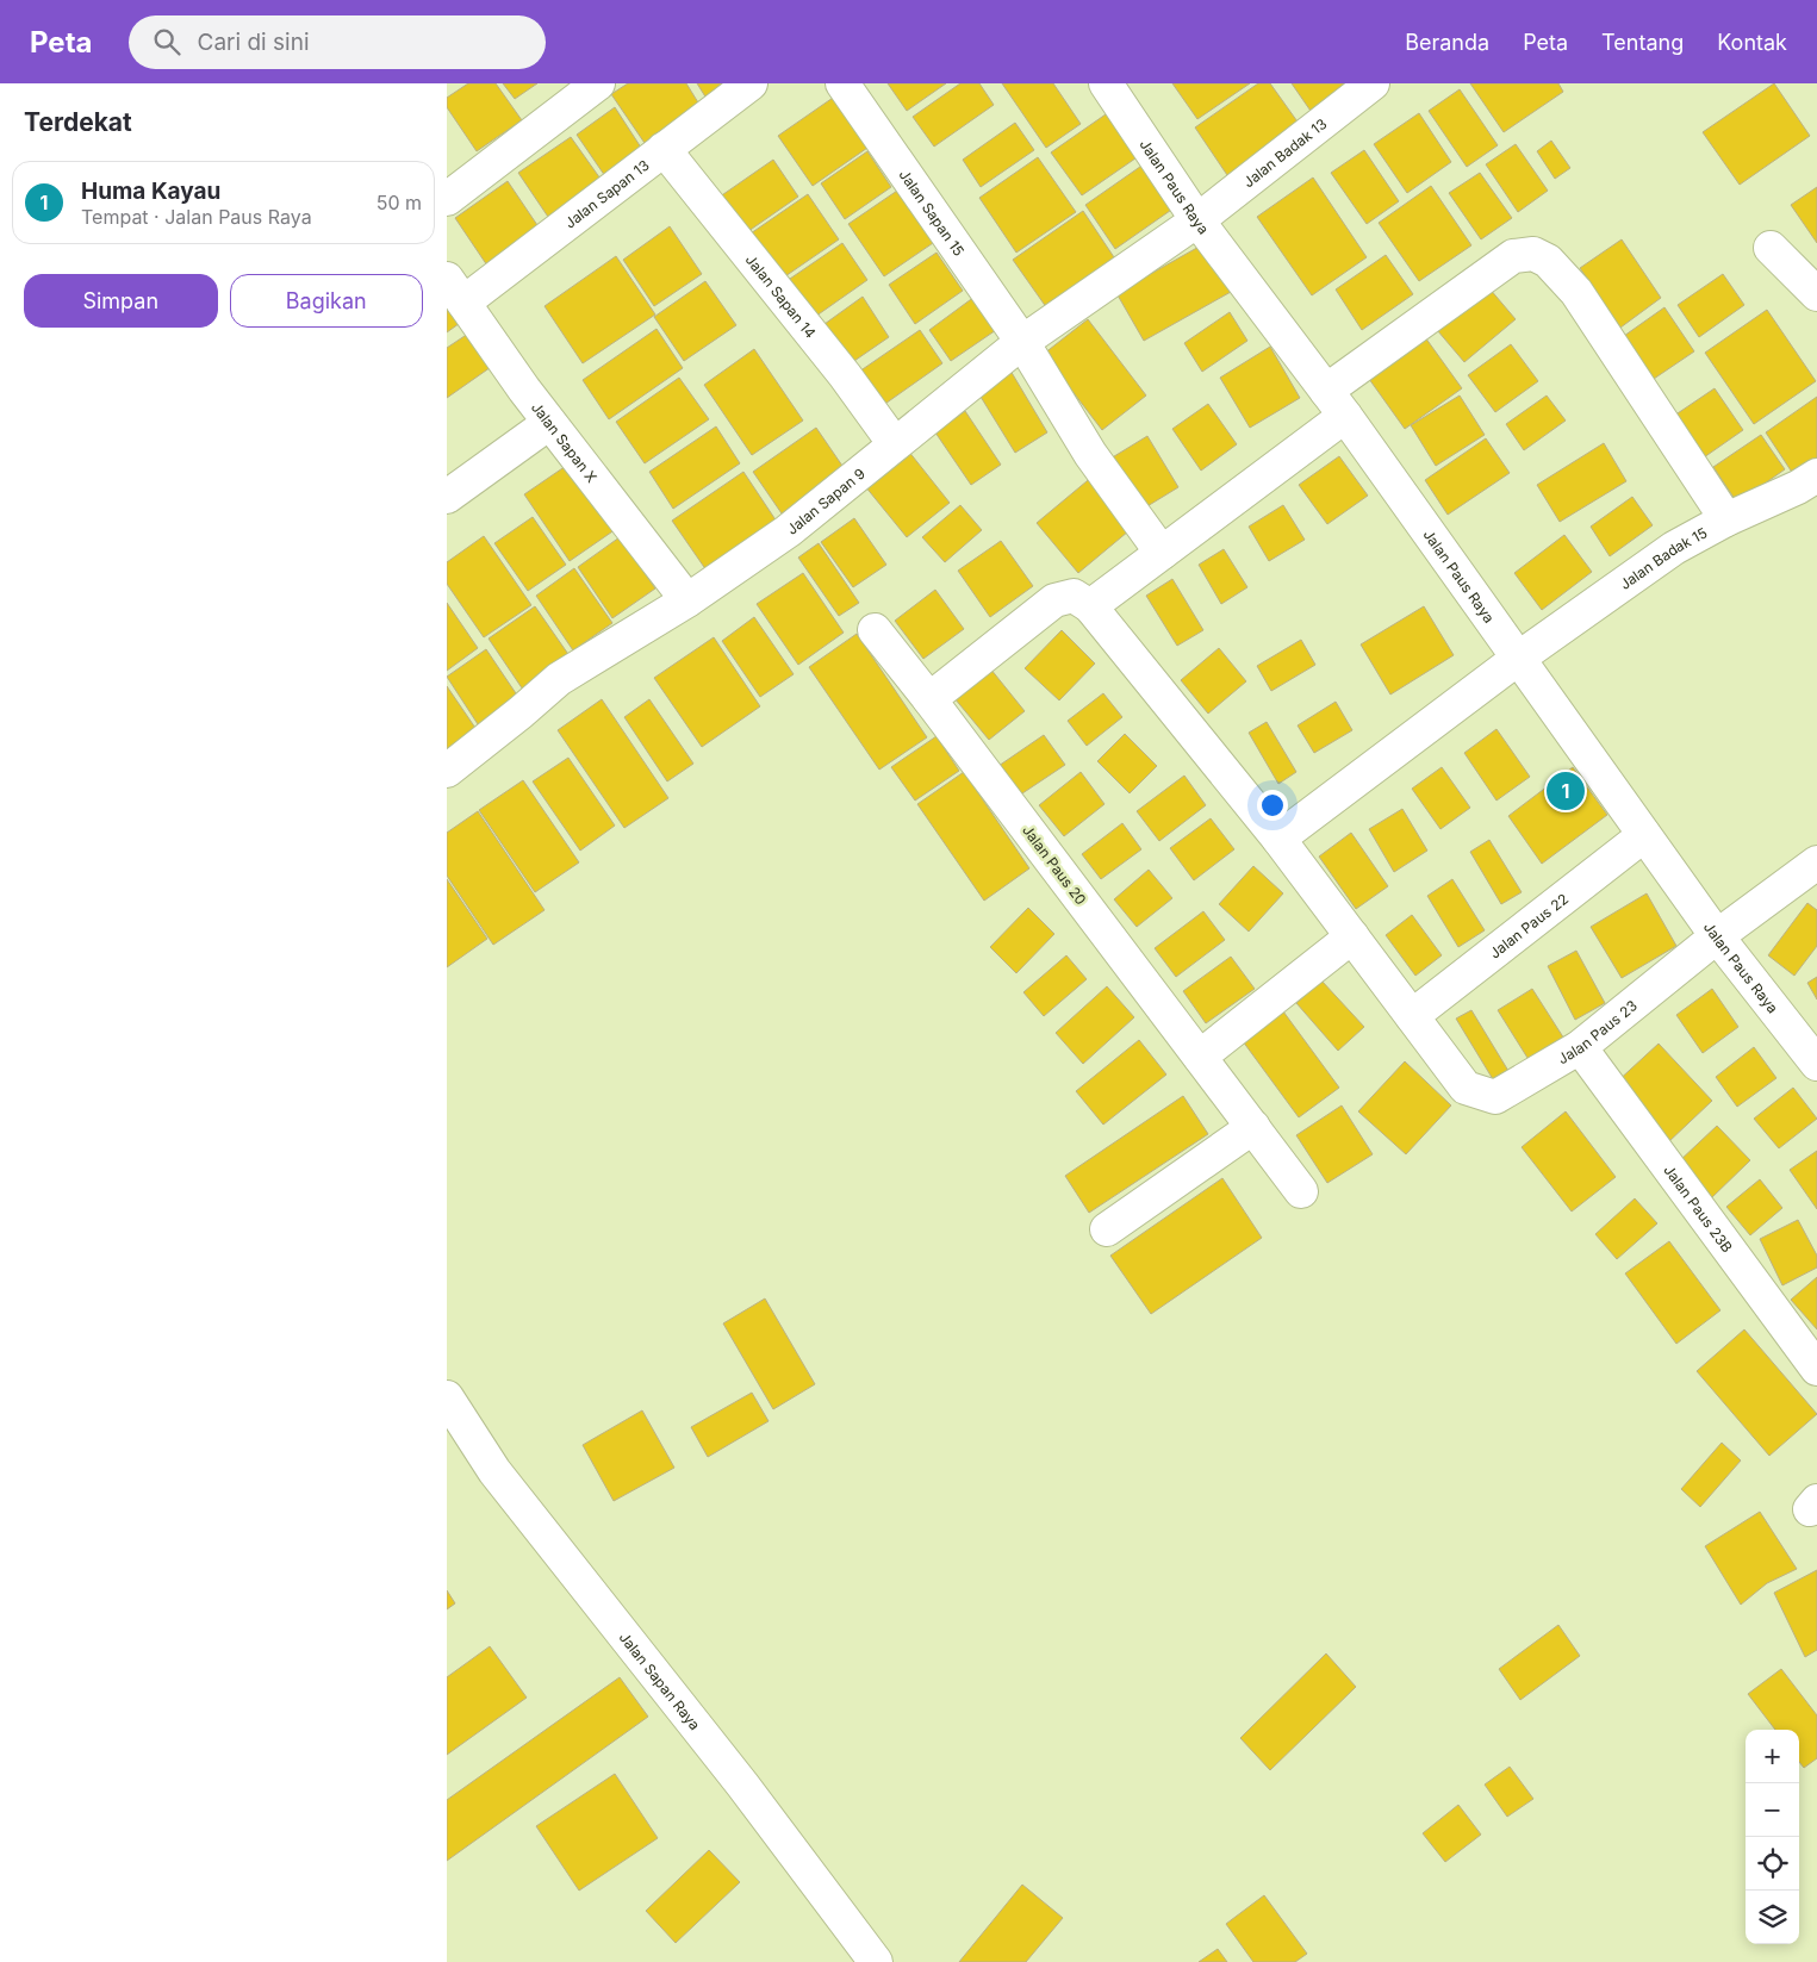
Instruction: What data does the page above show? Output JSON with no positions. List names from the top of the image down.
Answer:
{
  "streets": {
    "street": [
      "Jalan Badak 13",
      "Jalan Paus Raya",
      "Jalan Sapan 13",
      "Jalan Sapan 15",
      "Jalan Sapan 14",
      "Jalan Sapan X",
      "Jalan Sapan 9",
      "Jalan Badak 15",
      "Jalan Paus 20",
      "Jalan Paus 22",
      "Jalan Paus 23",
      "Jalan Paus 23B",
      "Jalan Sapan Raya"
    ]
  },
  "crossings": [
    ["Jalan Badak 13", "Jalan Paus Raya"],
    ["Jalan Badak 13", "Jalan Sapan 9"],
    ["Jalan Paus Raya", "Jalan Sapan 9"],
    ["Jalan Paus Raya", "Jalan Badak 15"],
    ["Jalan Paus Raya", "Jalan Paus 22"],
    ["Jalan Paus Raya", "Jalan Paus 23"],
    ["Jalan Sapan 13", "Jalan Sapan 14"],
    ["Jalan Sapan 13", "Jalan Sapan X"],
    ["Jalan Sapan 15", "Jalan Sapan 9"],
    ["Jalan Sapan 14", "Jalan Sapan 9"],
    ["Jalan Sapan X", "Jalan Sapan 9"],
    ["Jalan Paus 22", "Jalan Paus 23"],
    ["Jalan Paus 23", "Jalan Paus 23B"]
  ],
  "page": {
    "header": "Peta",
    "search": "Cari di sini",
    "nav": [
      "Beranda",
      "Peta",
      "Tentang",
      "Kontak"
    ],
    "heading": "Terdekat",
    "list": [
      {
        "mark": "1",
        "name": "Huma Kayau",
        "note": "Tempat · Jalan Paus Raya",
        "value": "50 m"
      }
    ],
    "buttons": ["Simpan", "Bagikan"],
    "pins": "1",
    "map_buttons": ["+", "−"]
  }
}
